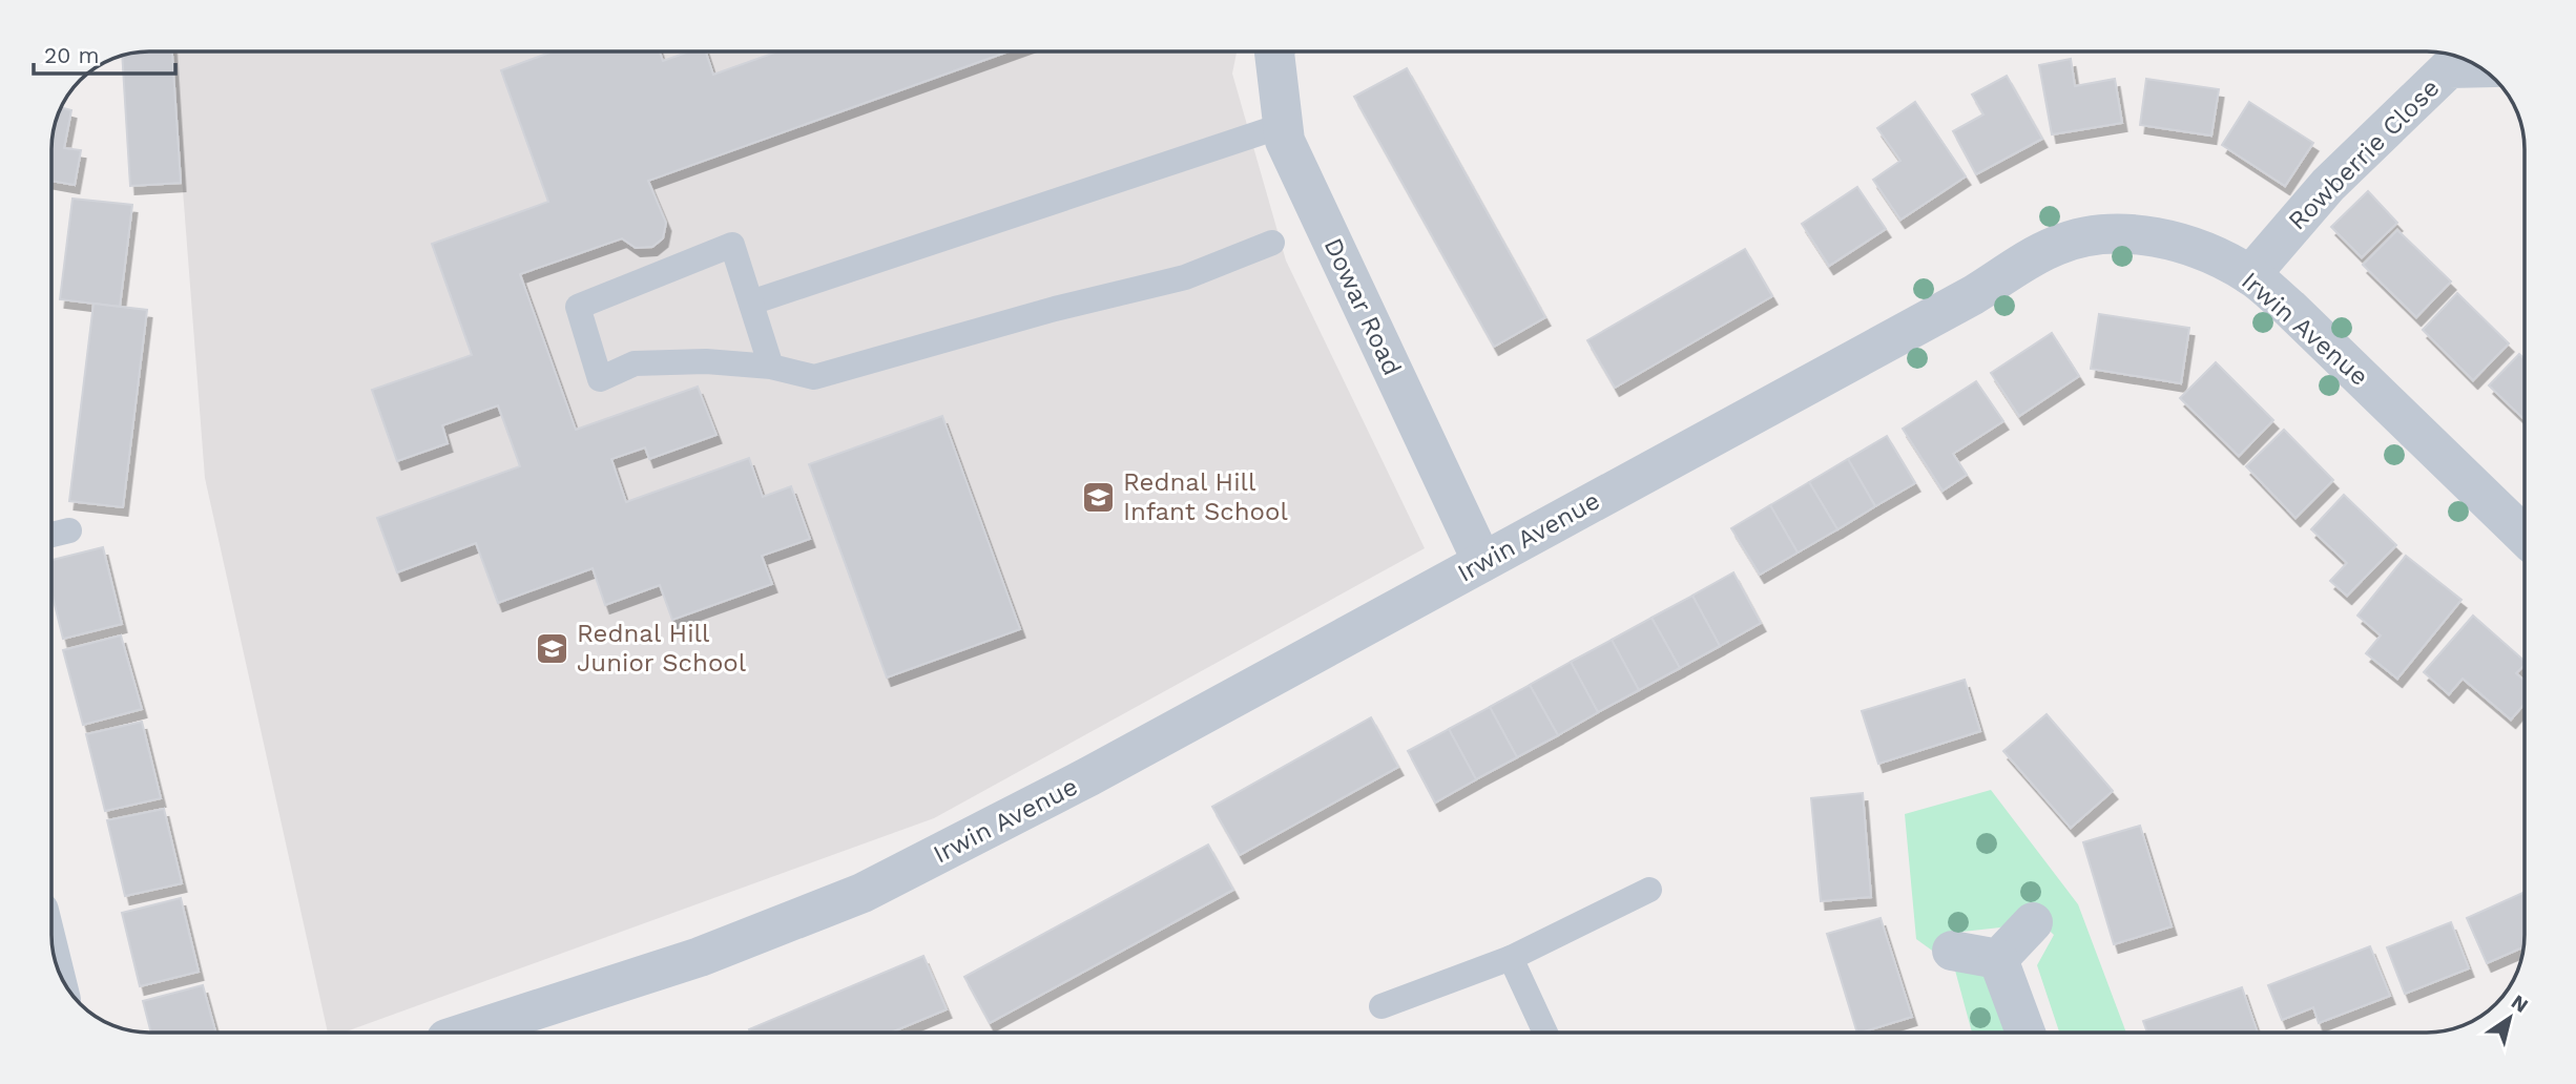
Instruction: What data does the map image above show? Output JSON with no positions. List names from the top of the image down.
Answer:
{
  "streets": {
    "street": ["Rowberrie Close", "Dowar Road", "Irwin Avenue"]
  },
  "crossings": [
    ["Rowberrie Close", "Irwin Avenue"],
    ["Dowar Road", "Irwin Avenue"]
  ],
  "places": {
    "school or university": ["Rednal Hill Infant School", "Rednal Hill Junior School"]
  },
  "scale_bar": "20 m",
  "north": "top right"
}
